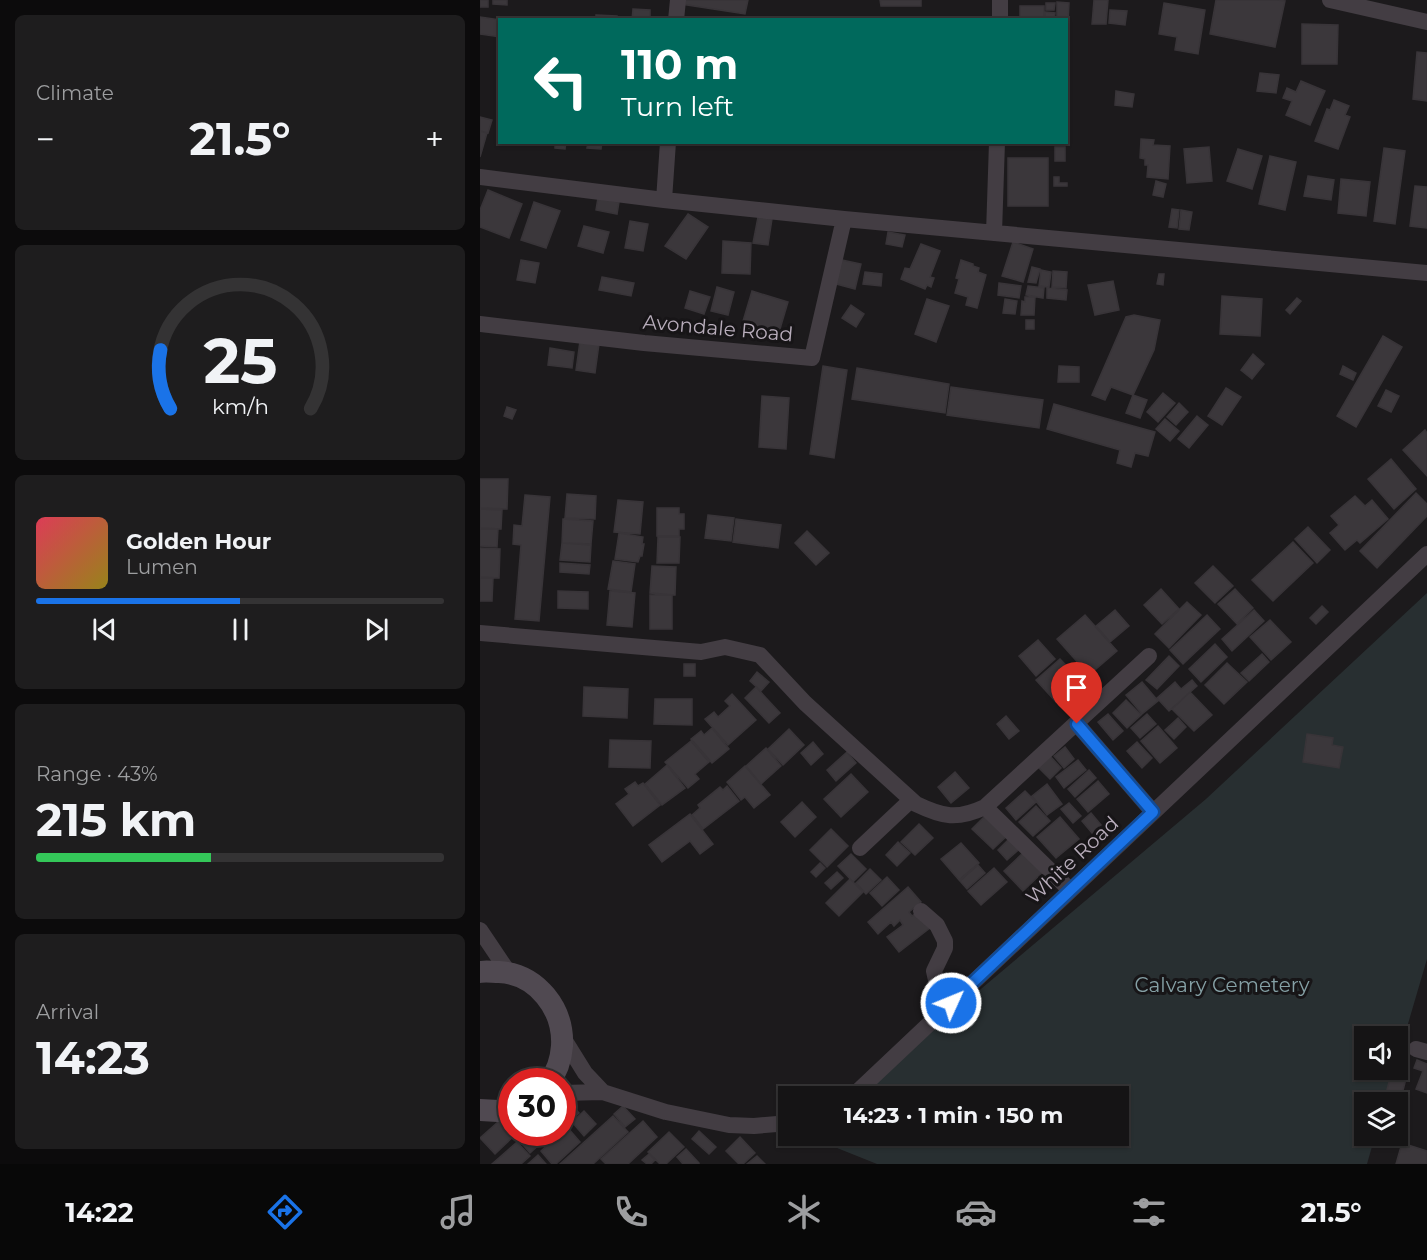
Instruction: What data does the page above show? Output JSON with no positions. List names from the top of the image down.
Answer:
{
  "streets": {
    "street": ["Avondale Road", "White Road"]
  },
  "parks": ["Calvary Cemetery"],
  "page": {
    "tile": [
      "Climate",
      ["Range · 43%", "215 km"],
      ["Arrival", "14:23"]
    ],
    "turn": ["110 m", "Turn left"],
    "heat": ["−", "21.5°", "+"],
    "song": ["Golden Hour", "Lumen"],
    "limit": "30",
    "trip": "14:23 · 1 min · 150 m",
    "tabs": ["14:22", "21.5°"],
    "gauge": ["25", "km/h"]
  }
}
